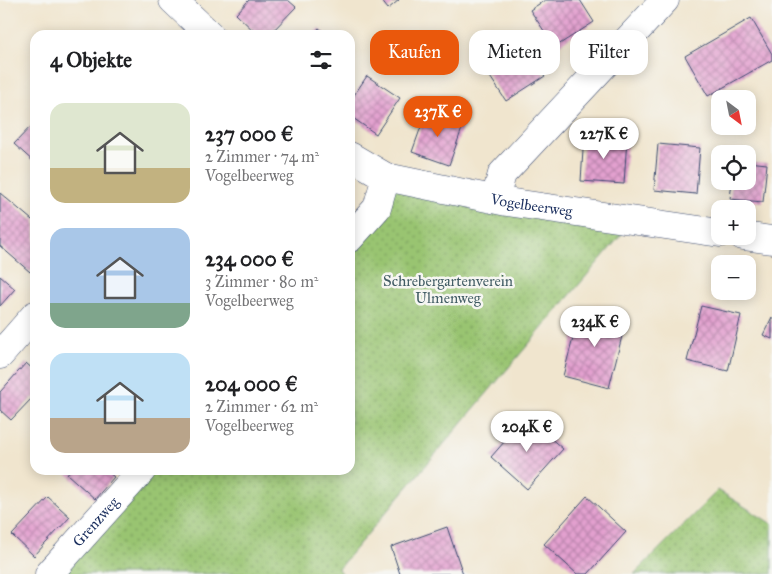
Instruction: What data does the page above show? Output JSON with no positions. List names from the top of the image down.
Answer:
{
  "streets": {
    "street": ["Vogelbeerweg", "Grenzweg"]
  },
  "parks": ["Schrebergartenverein Ulmenweg"],
  "north": "bottom right",
  "page": {
    "chip": ["Kaufen", "Mieten", "Filter"],
    "heading": "4 Objekte",
    "map_buttons": ["+", "−"],
    "list": [
      {
        "name": "237 000 €",
        "note": "2 Zimmer · 74 m² · Vogelbeerweg"
      },
      {
        "name": "234 000 €",
        "note": "3 Zimmer · 80 m² · Vogelbeerweg"
      },
      {
        "name": "204 000 €",
        "note": "2 Zimmer · 62 m² · Vogelbeerweg"
      }
    ],
    "price": [
      "237K €",
      "227K €",
      "234K €",
      "204K €"
    ]
  }
}
